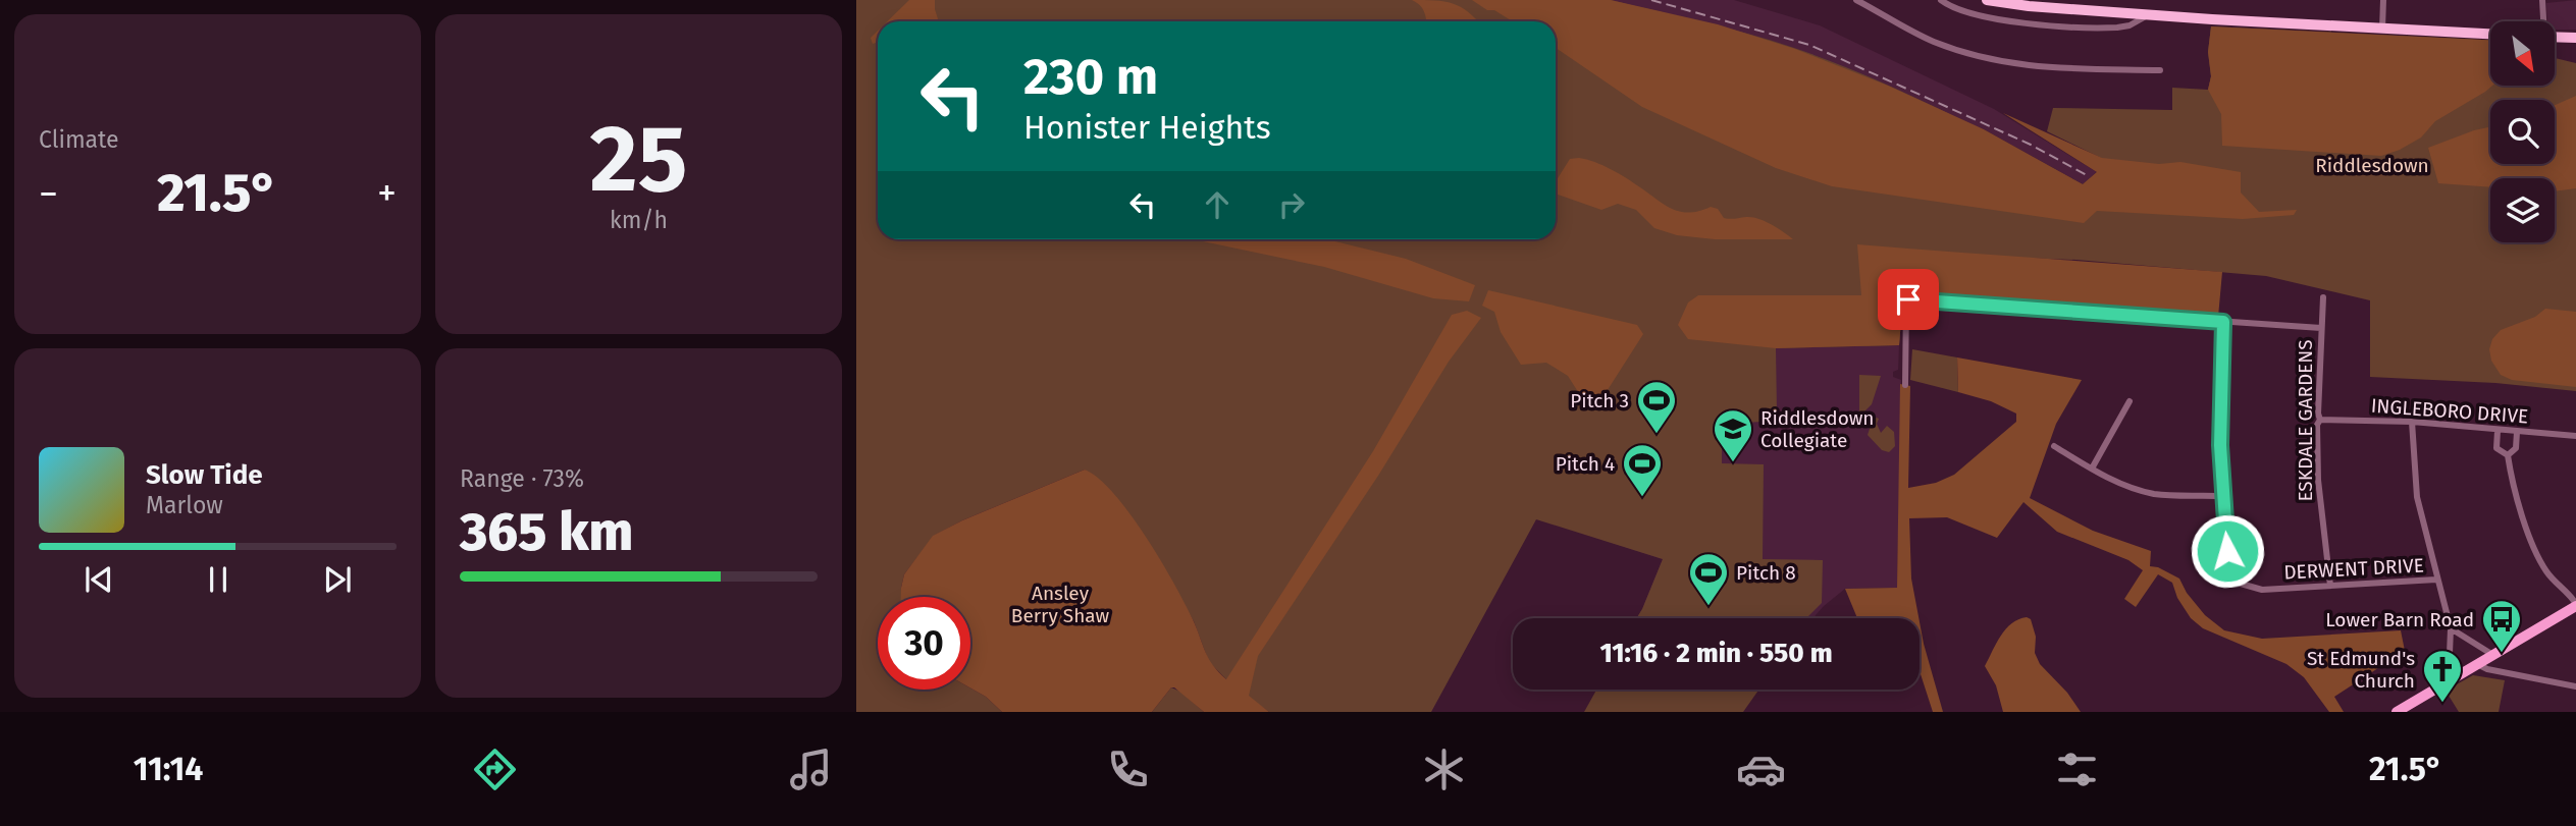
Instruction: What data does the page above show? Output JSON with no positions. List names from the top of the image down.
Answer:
{
  "streets": {
    "street": ["INGLEBORO DRIVE", "ESKDALE GARDENS", "DERWENT DRIVE"]
  },
  "crossings": [
    ["INGLEBORO DRIVE", "ESKDALE GARDENS"],
    ["ESKDALE GARDENS", "DERWENT DRIVE"]
  ],
  "parks": ["Riddlesdown", "Ansley Berry Shaw"],
  "places": {
    "sports": ["Pitch 3", "Pitch 4", "Pitch 8"],
    "school or university": ["Riddlesdown Collegiate"],
    "bus stop": ["Lower Barn Road"],
    "church": ["St Edmund's Church"]
  },
  "north": "bottom right",
  "page": {
    "tile": [
      "Climate",
      ["25", "km/h"],
      ["Range · 73%", "365 km"]
    ],
    "turn": ["230 m", "Honister Heights"],
    "heat": ["−", "21.5°", "+"],
    "song": ["Slow Tide", "Marlow"],
    "limit": "30",
    "trip": "11:16 · 2 min · 550 m",
    "tabs": ["11:14", "21.5°"]
  }
}
